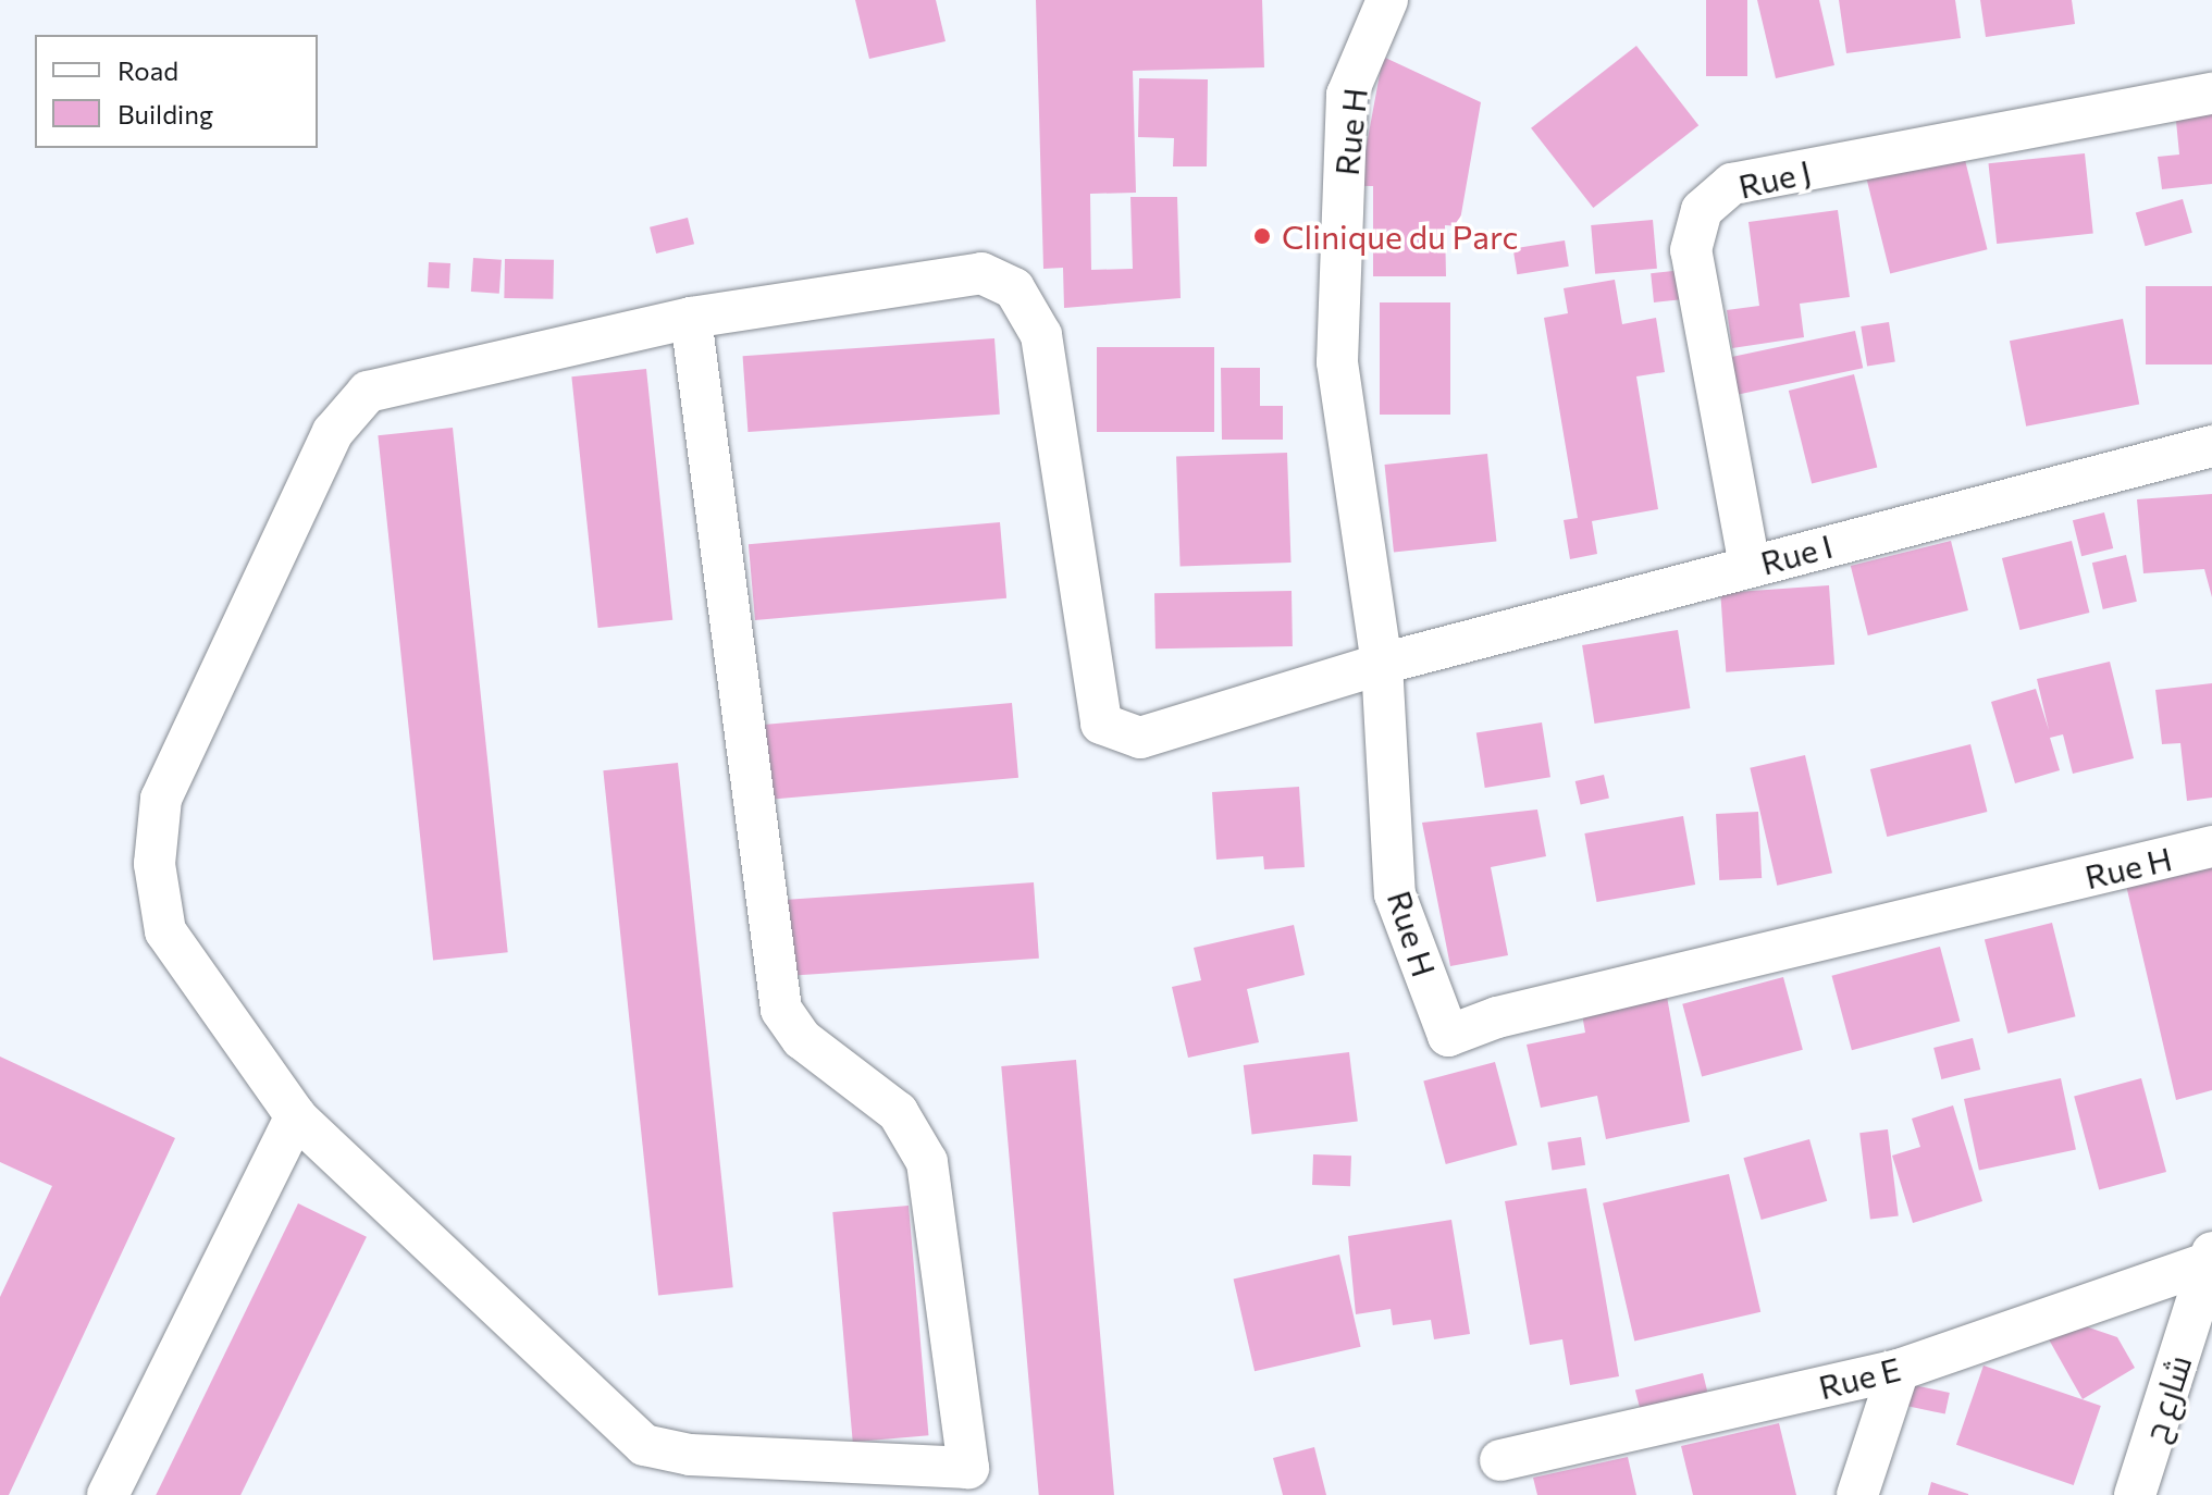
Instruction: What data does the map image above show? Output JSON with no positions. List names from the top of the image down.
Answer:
{
  "streets": {
    "street": [
      "Rue H",
      "Rue J",
      "Rue I",
      "Rue E",
      "شارع ح"
    ]
  },
  "crossings": [
    ["Rue H", "Rue I"],
    ["Rue J", "Rue I"],
    ["Rue E", "شارع ح"]
  ],
  "places": ["Clinique du Parc"],
  "legend": ["Road", "Building"]
}
